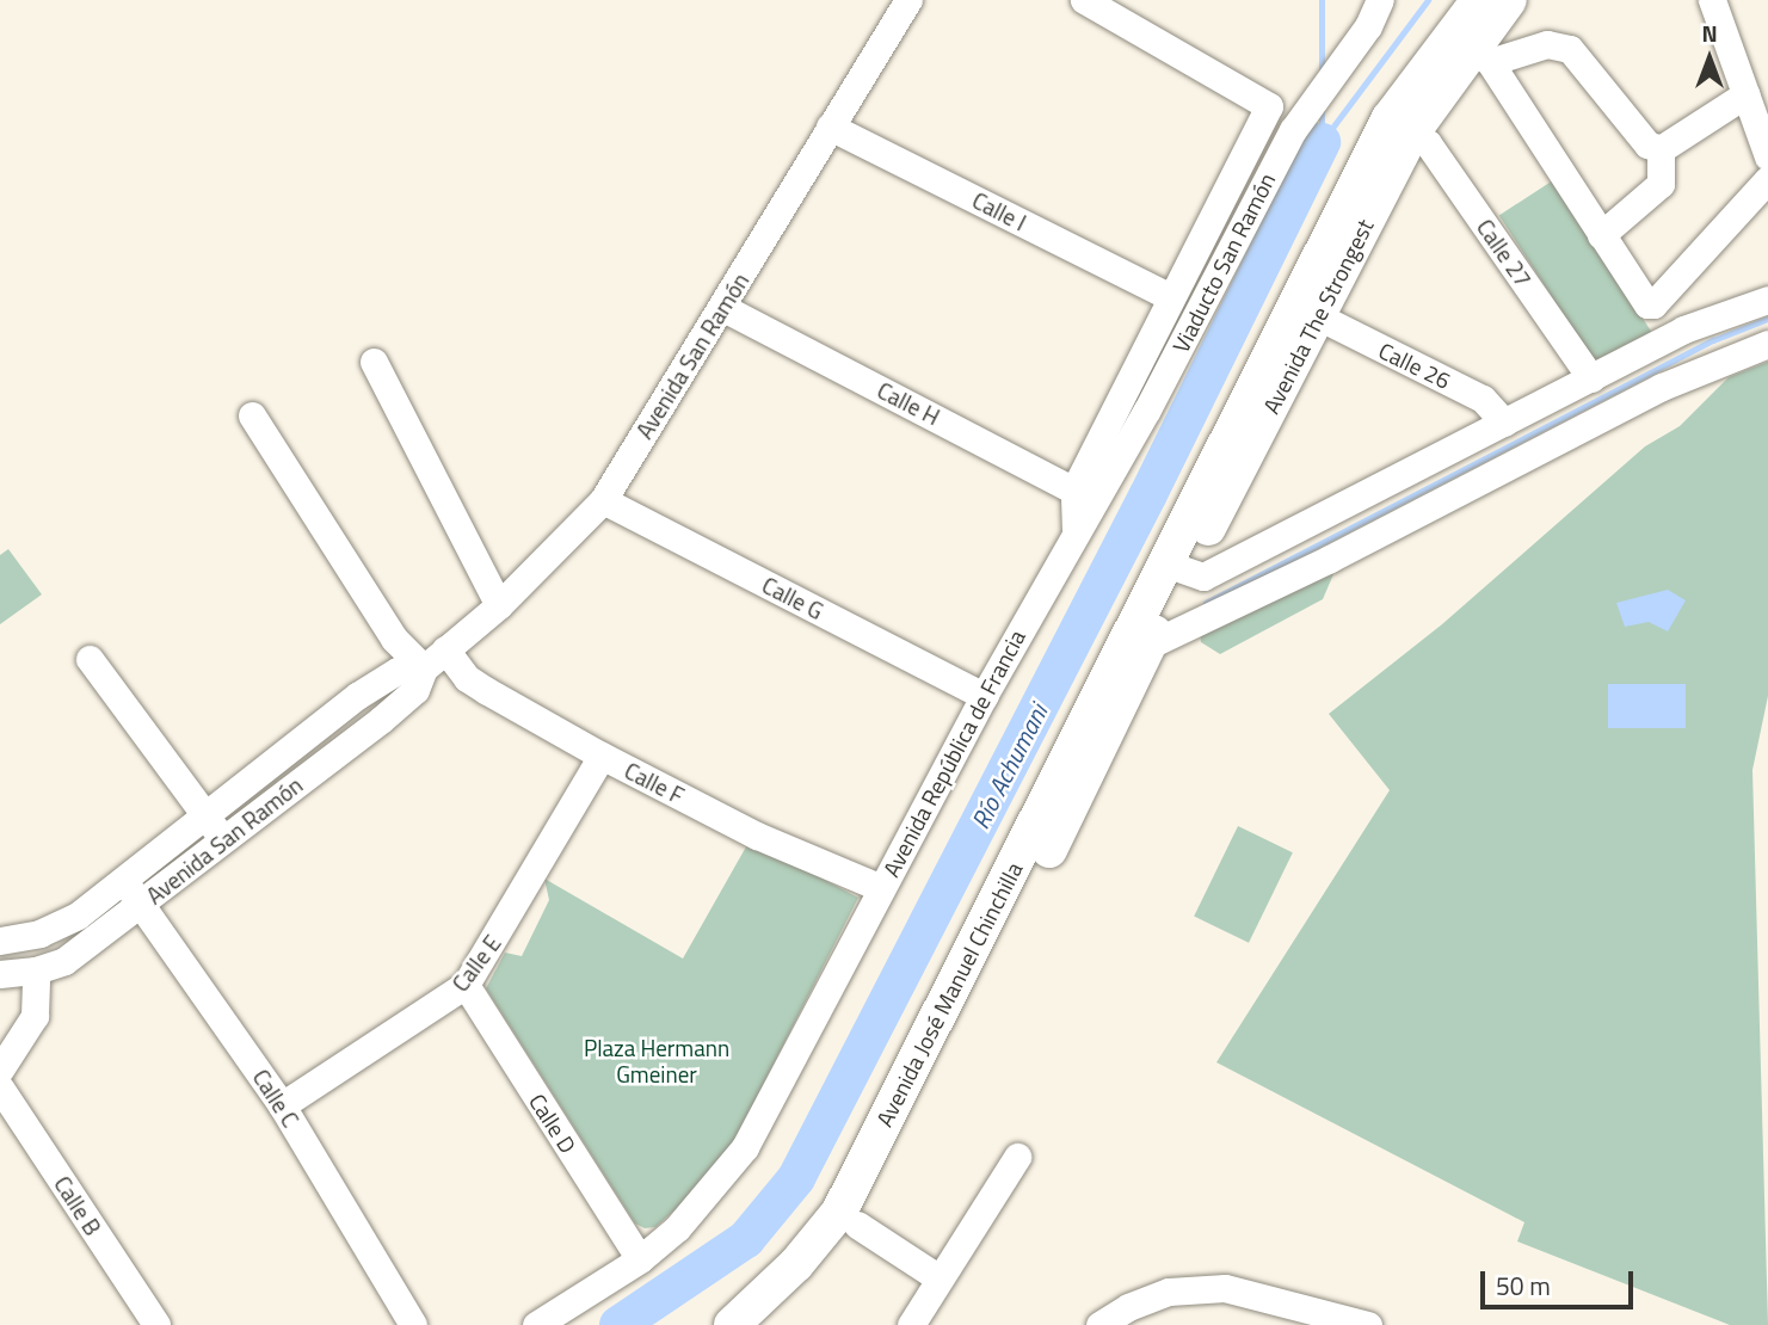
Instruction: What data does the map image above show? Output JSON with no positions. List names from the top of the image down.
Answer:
{
  "streets": {
    "main road": ["Avenida The Strongest", "Avenida José Manuel Chinchilla"],
    "street": [
      "Calle I",
      "Calle 27",
      "Viaducto San Ramón",
      "Avenida San Ramón",
      "Calle 26",
      "Calle H",
      "Calle G",
      "Avenida República de Francia",
      "Calle F",
      "Calle E",
      "Calle C",
      "Calle D",
      "Calle B"
    ]
  },
  "crossings": [
    ["Calle I", "Avenida San Ramón"],
    ["Calle I", "Avenida República de Francia"],
    ["Calle 27", "Avenida The Strongest"],
    ["Viaducto San Ramón", "Calle H"],
    ["Viaducto San Ramón", "Avenida República de Francia"],
    ["Avenida The Strongest", "Calle 26"],
    ["Avenida The Strongest", "Avenida José Manuel Chinchilla"],
    ["Avenida San Ramón", "Calle H"],
    ["Avenida San Ramón", "Calle G"],
    ["Avenida San Ramón", "Calle F"],
    ["Avenida San Ramón", "Calle C"],
    ["Calle H", "Avenida República de Francia"],
    ["Calle G", "Avenida República de Francia"],
    ["Avenida República de Francia", "Calle F"],
    ["Avenida República de Francia", "Calle D"],
    ["Calle F", "Calle E"],
    ["Calle E", "Calle C"],
    ["Calle E", "Calle D"]
  ],
  "water": ["Río Achumani"],
  "parks": ["Plaza Hermann Gmeiner"],
  "scale_bar": "50 m",
  "north": "top"
}
